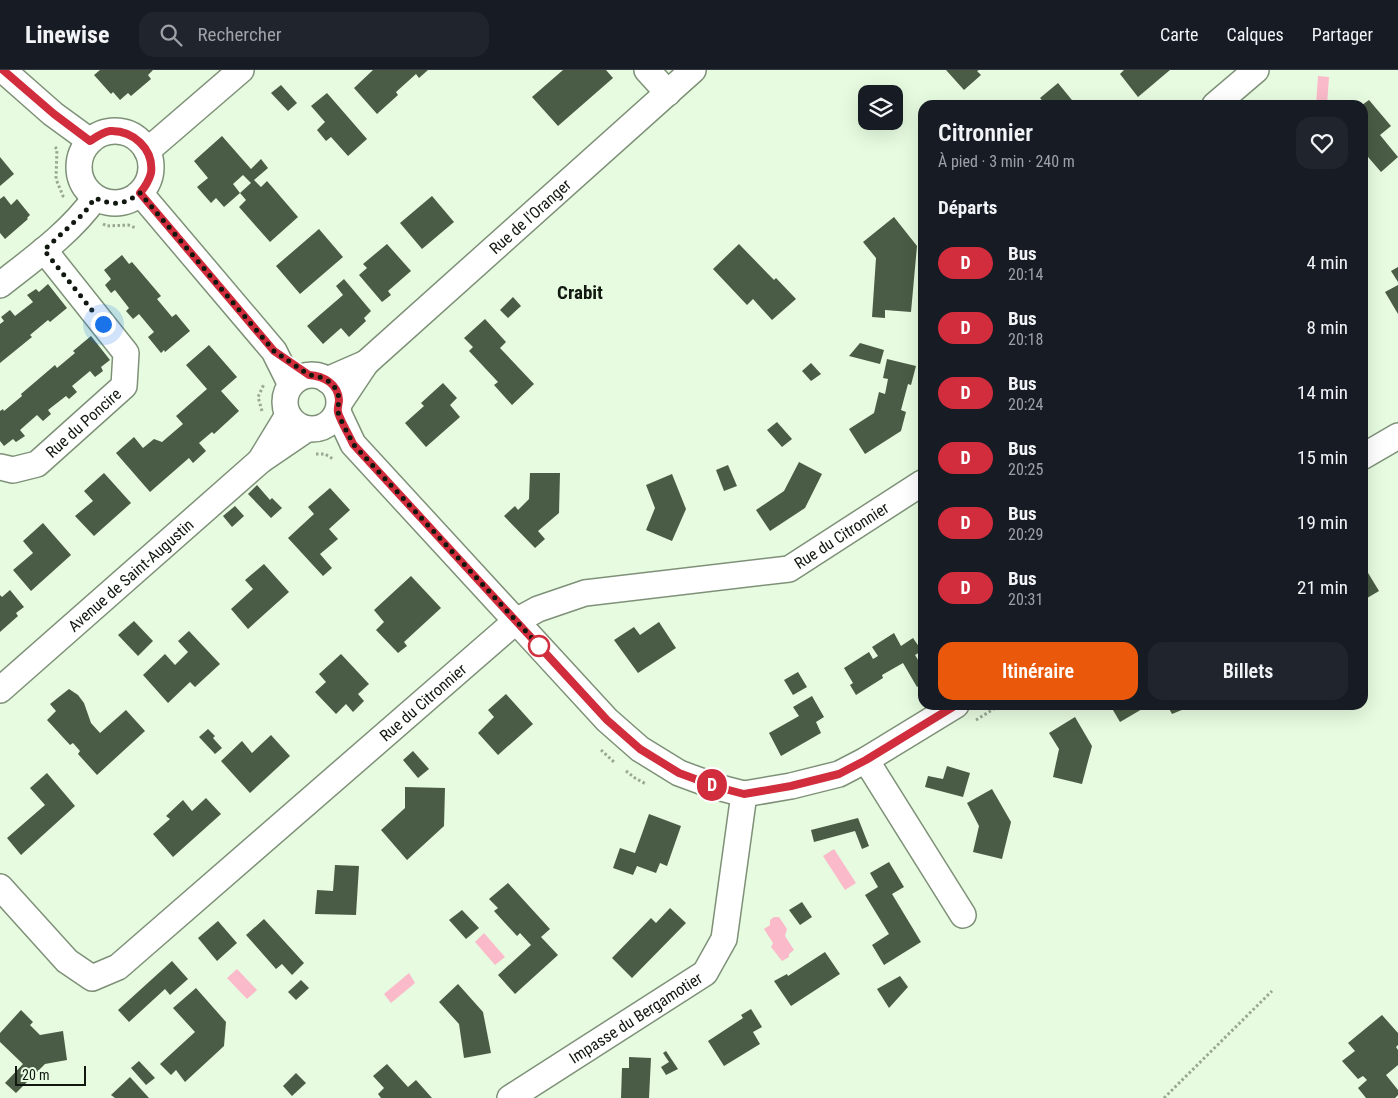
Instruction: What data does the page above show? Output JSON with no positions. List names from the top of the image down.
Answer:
{
  "streets": {
    "street": [
      "Rue de l'Oranger",
      "Rue du Poncire",
      "Rue du Citronnier",
      "Avenue de Saint-Augustin",
      "Impasse du Bergamotier"
    ]
  },
  "crossings": [
    ["Rue de l'Oranger", "Avenue de Saint-Augustin"]
  ],
  "districts": ["Crabit"],
  "lines": ["bus line D"],
  "scale_bar": "20 m",
  "page": {
    "header": "Linewise",
    "search": "Rechercher",
    "nav": ["Carte", "Calques", "Partager"],
    "on_map": "D",
    "heading": [
      ["Citronnier", "À pied · 3 min · 240 m"],
      "Départs"
    ],
    "list": [
      {
        "mark": "D",
        "name": "Bus",
        "note": "20:14",
        "value": "4 min"
      },
      {
        "mark": "D",
        "name": "Bus",
        "note": "20:18",
        "value": "8 min"
      },
      {
        "mark": "D",
        "name": "Bus",
        "note": "20:24",
        "value": "14 min"
      },
      {
        "mark": "D",
        "name": "Bus",
        "note": "20:25",
        "value": "15 min"
      },
      {
        "mark": "D",
        "name": "Bus",
        "note": "20:29",
        "value": "19 min"
      },
      {
        "mark": "D",
        "name": "Bus",
        "note": "20:31",
        "value": "21 min"
      }
    ],
    "buttons": ["Itinéraire", "Billets"],
    "scale": "20 m"
  }
}
